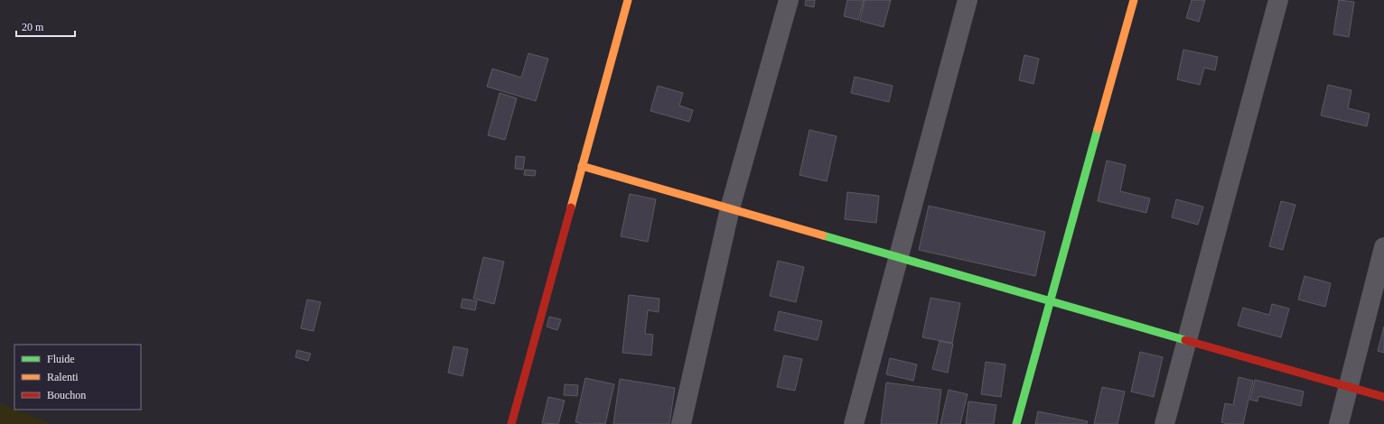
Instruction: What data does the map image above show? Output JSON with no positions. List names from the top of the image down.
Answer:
{
  "legend": ["Fluide", "Ralenti", "Bouchon"],
  "scale_bar": "20 m"
}
